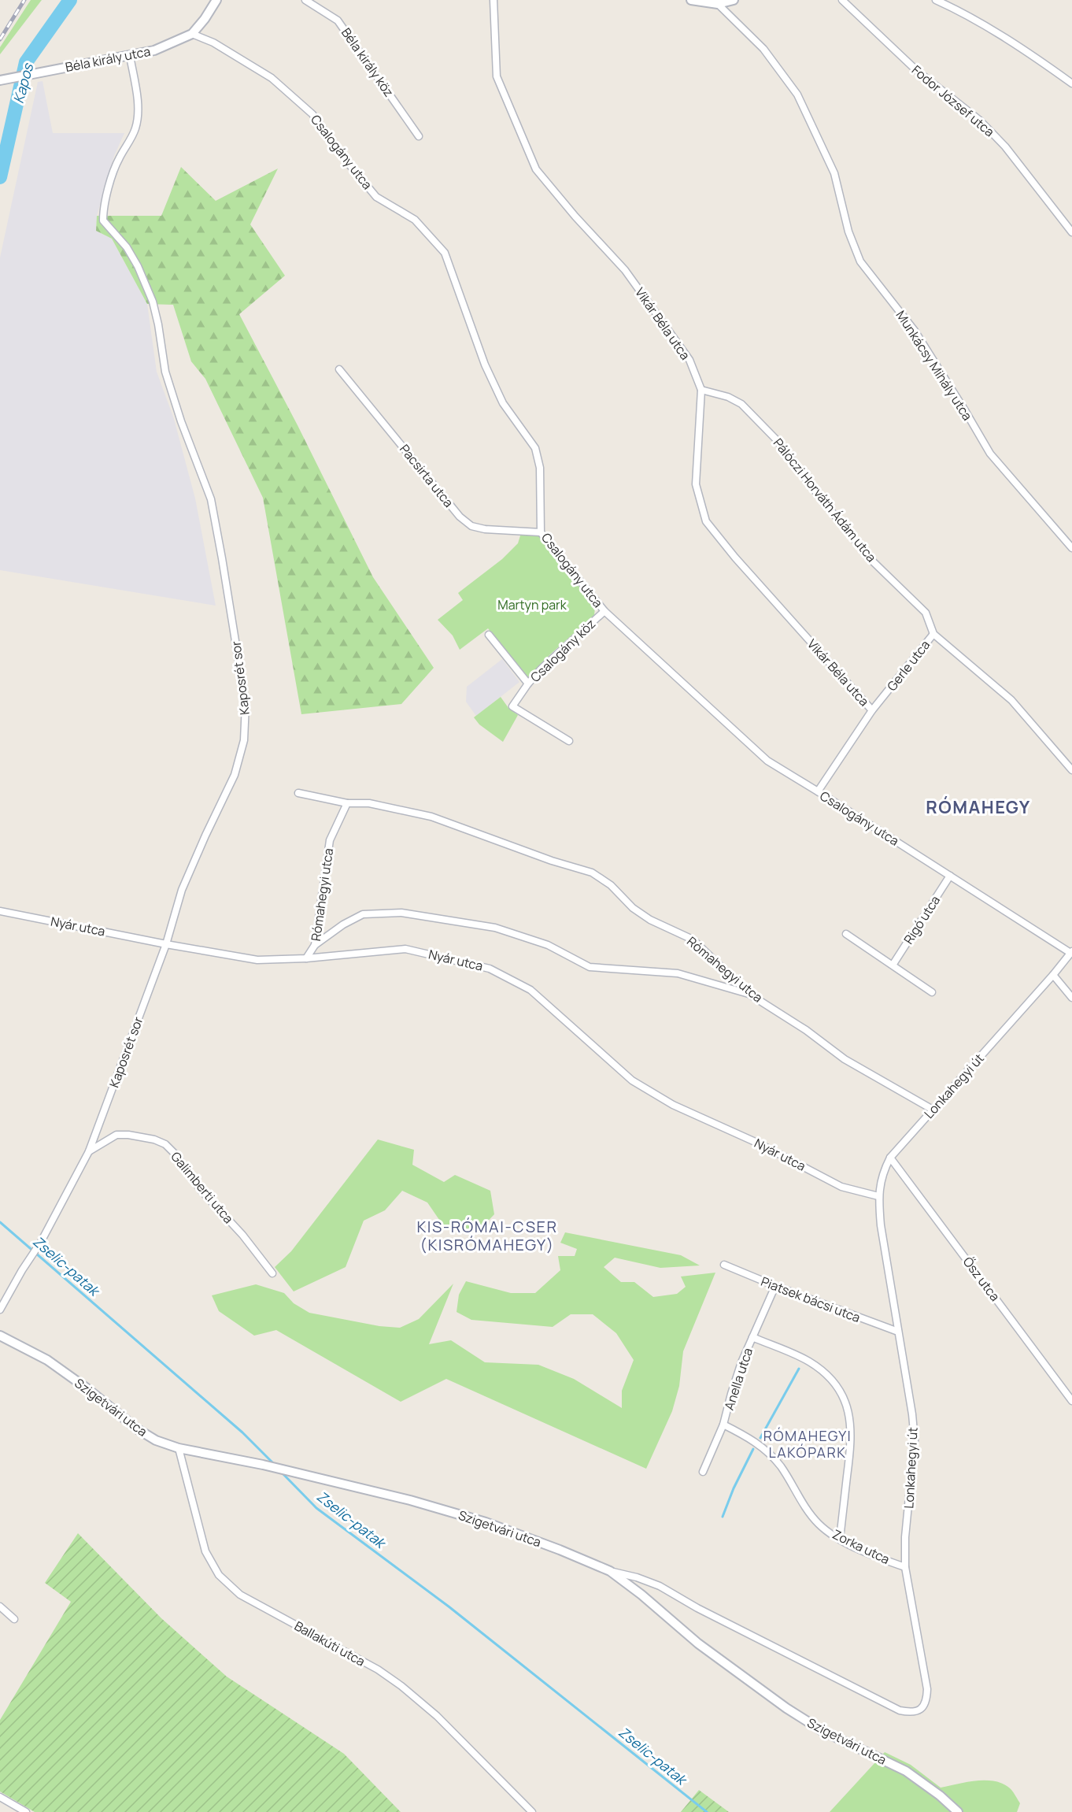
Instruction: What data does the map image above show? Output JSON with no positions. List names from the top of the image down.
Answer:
{
  "streets": {
    "street": [
      "Béla király utca",
      "Béla király köz",
      "Fodor József utca",
      "Csalogány utca",
      "Vikár Béla utca",
      "Munkácsy Mihály utca",
      "Pacsirta utca",
      "Pálóczi Horváth Ádám utca",
      "Csalogány köz",
      "Gerle utca",
      "Kaposrét sor",
      "Rómahegyi utca",
      "Rigó utca",
      "Nyár utca",
      "Lonkahegyi út",
      "Galimberti utca",
      "Ősz utca",
      "Piatsek bácsi utca",
      "Anella utca",
      "Szigetvári utca",
      "Zorka utca",
      "Ballakúti utca"
    ]
  },
  "crossings": [
    ["Béla király utca", "Csalogány utca"],
    ["Béla király utca", "Kaposrét sor"],
    ["Csalogány utca", "Pacsirta utca"],
    ["Csalogány utca", "Csalogány köz"],
    ["Csalogány utca", "Gerle utca"],
    ["Csalogány utca", "Rigó utca"],
    ["Csalogány utca", "Lonkahegyi út"],
    ["Vikár Béla utca", "Pálóczi Horváth Ádám utca"],
    ["Vikár Béla utca", "Gerle utca"],
    ["Pálóczi Horváth Ádám utca", "Gerle utca"],
    ["Kaposrét sor", "Nyár utca"],
    ["Kaposrét sor", "Galimberti utca"],
    ["Rómahegyi utca", "Nyár utca"],
    ["Rómahegyi utca", "Lonkahegyi út"],
    ["Nyár utca", "Lonkahegyi út"],
    ["Lonkahegyi út", "Ősz utca"],
    ["Lonkahegyi út", "Piatsek bácsi utca"],
    ["Lonkahegyi út", "Szigetvári utca"],
    ["Lonkahegyi út", "Zorka utca"],
    ["Piatsek bácsi utca", "Anella utca"],
    ["Anella utca", "Zorka utca"],
    ["Szigetvári utca", "Ballakúti utca"]
  ],
  "districts": ["RÓMAHEGY", "KIS-RÓMAI-CSER (KISRÓMAHEGY)", "RÓMAHEGYI LAKÓPARK"],
  "water": ["Kapos", "Zselic-patak"],
  "parks": ["Martyn park"]
}
